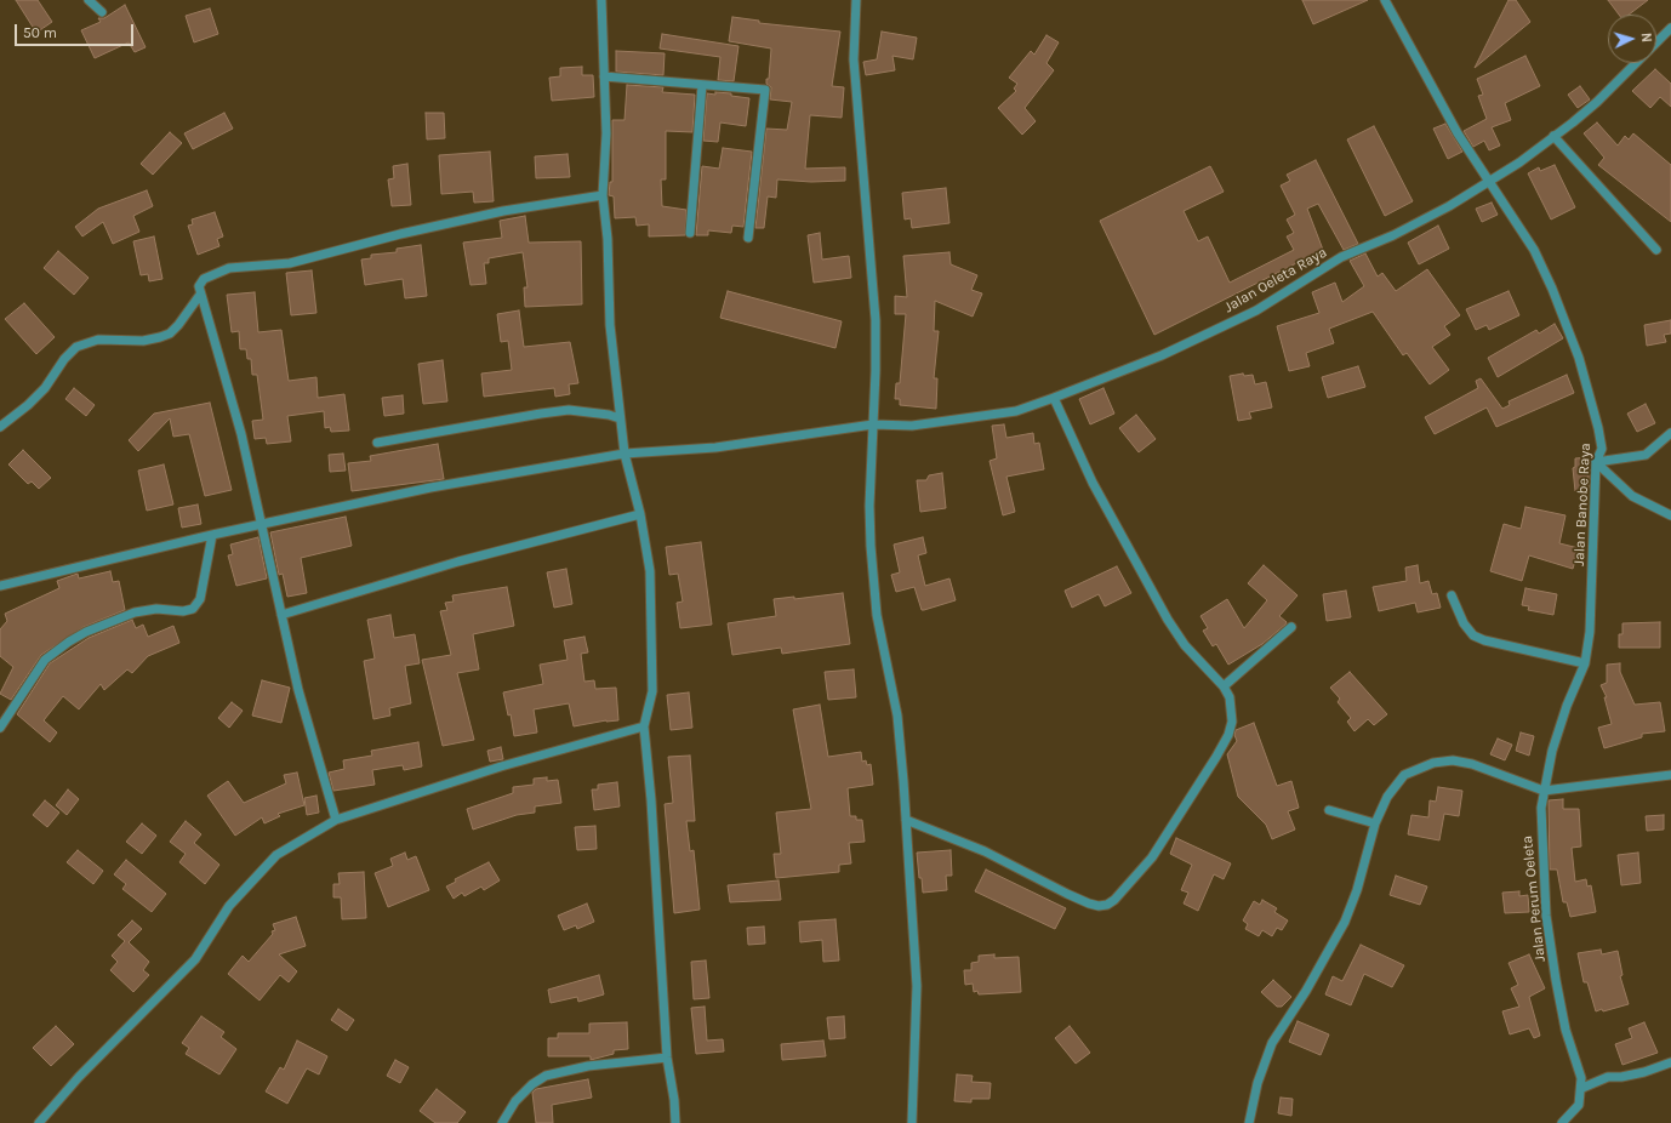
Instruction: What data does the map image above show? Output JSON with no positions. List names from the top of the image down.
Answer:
{
  "streets": {
    "street": ["Jalan Oeleta Raya", "Jalan Banobe Raya", "Jalan Perum Oeleta"]
  },
  "crossings": [
    ["Jalan Oeleta Raya", "Jalan Banobe Raya"],
    ["Jalan Banobe Raya", "Jalan Perum Oeleta"]
  ],
  "scale_bar": "50 m",
  "north": "right"
}
